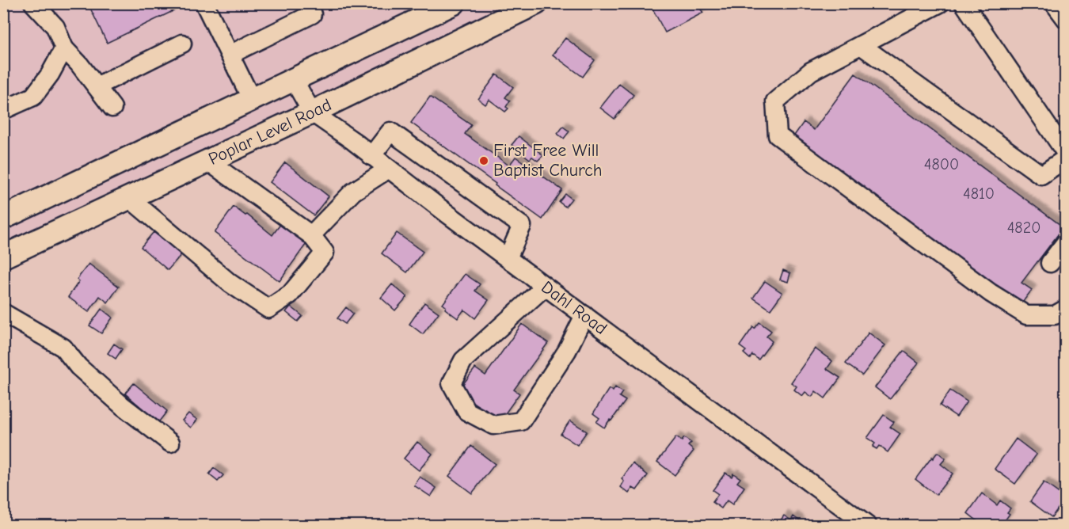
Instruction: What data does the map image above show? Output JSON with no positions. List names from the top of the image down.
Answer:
{
  "streets": {
    "main road": ["Poplar Level Road"],
    "street": ["Dahl Road"]
  },
  "crossings": [
    ["Poplar Level Road", "Dahl Road"]
  ],
  "places": ["First Free Will Baptist Church"],
  "house_numbers": ["4800", "4810", "4820"]
}
